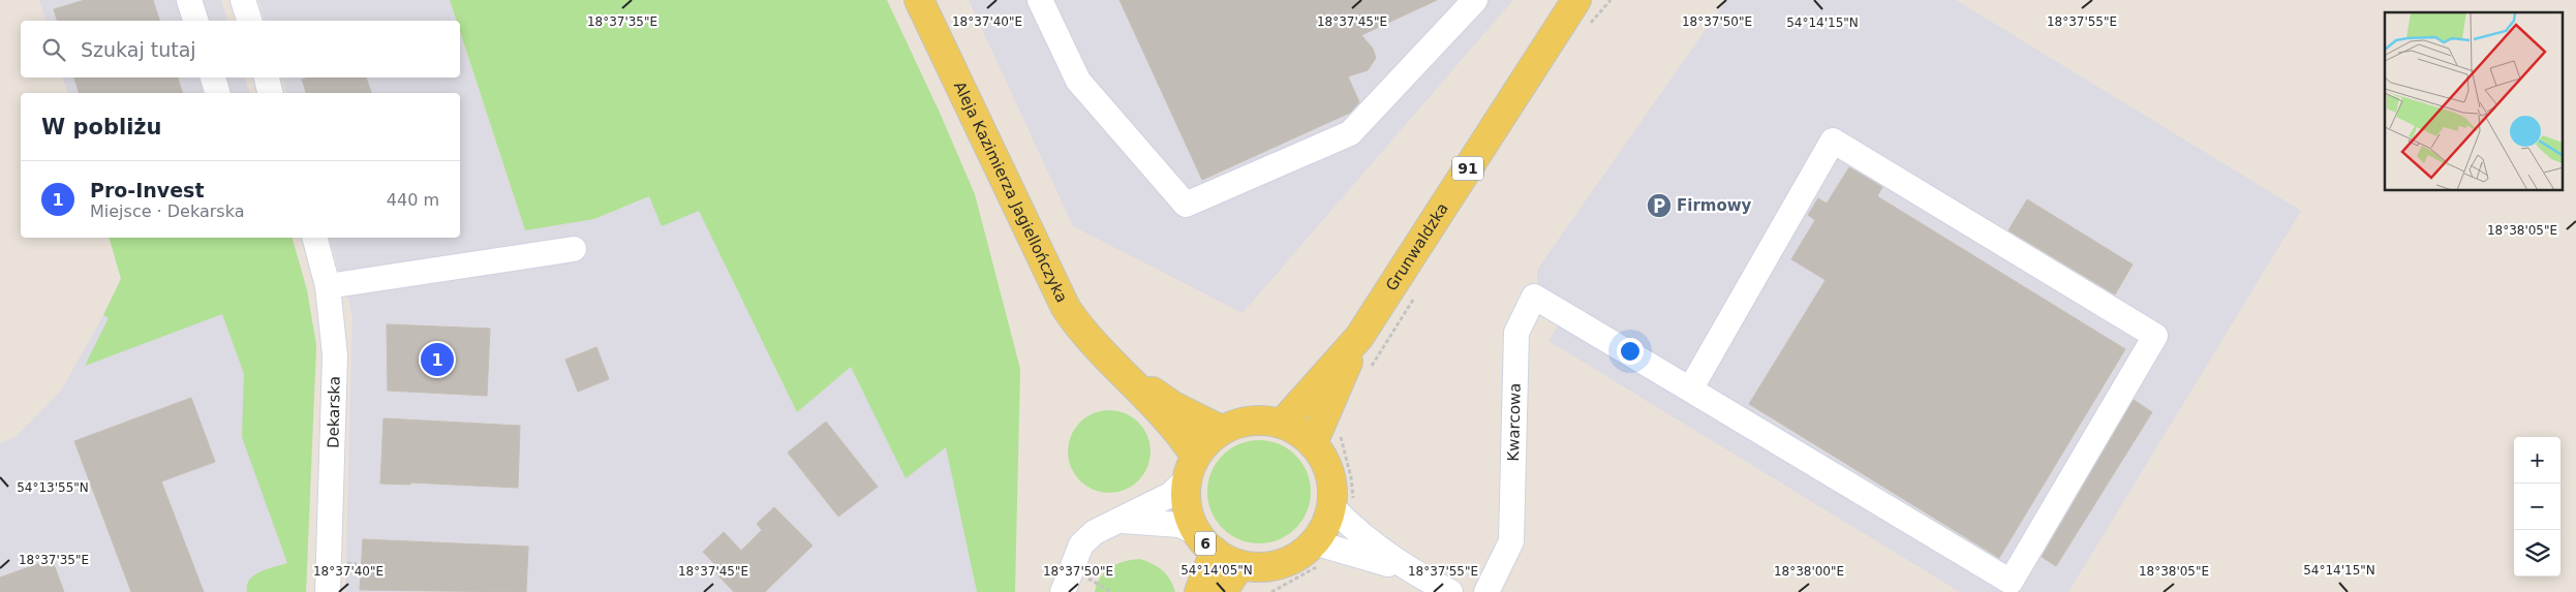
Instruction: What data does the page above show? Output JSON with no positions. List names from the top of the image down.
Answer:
{
  "streets": {
    "main road": [
      "91",
      "Aleja Kazimierza Jagiellończyka",
      "Grunwaldzka",
      "6"
    ],
    "street": ["Dekarska", "Kwarcowa"]
  },
  "crossings": [
    ["Aleja Kazimierza Jagiellończyka", "Grunwaldzka"],
    ["Aleja Kazimierza Jagiellończyka", "6"],
    ["Grunwaldzka", "6"]
  ],
  "places": {
    "parking": ["Firmowy"]
  },
  "page": {
    "search": "Szukaj tutaj",
    "heading": "W pobliżu",
    "list": [
      {
        "mark": "1",
        "name": "Pro-Invest",
        "note": "Miejsce · Dekarska",
        "value": "440 m"
      }
    ],
    "pins": "1",
    "map_buttons": ["+", "−"]
  },
  "coordinates": [
    "18°37'35\"E",
    "18°37'40\"E",
    "18°37'45\"E",
    "18°37'50\"E",
    "18°37'55\"E",
    "54°14'15\"N",
    "18°38'05\"E",
    "54°13'55\"N",
    "54°14'05\"N",
    "18°38'00\"E"
  ]
}
